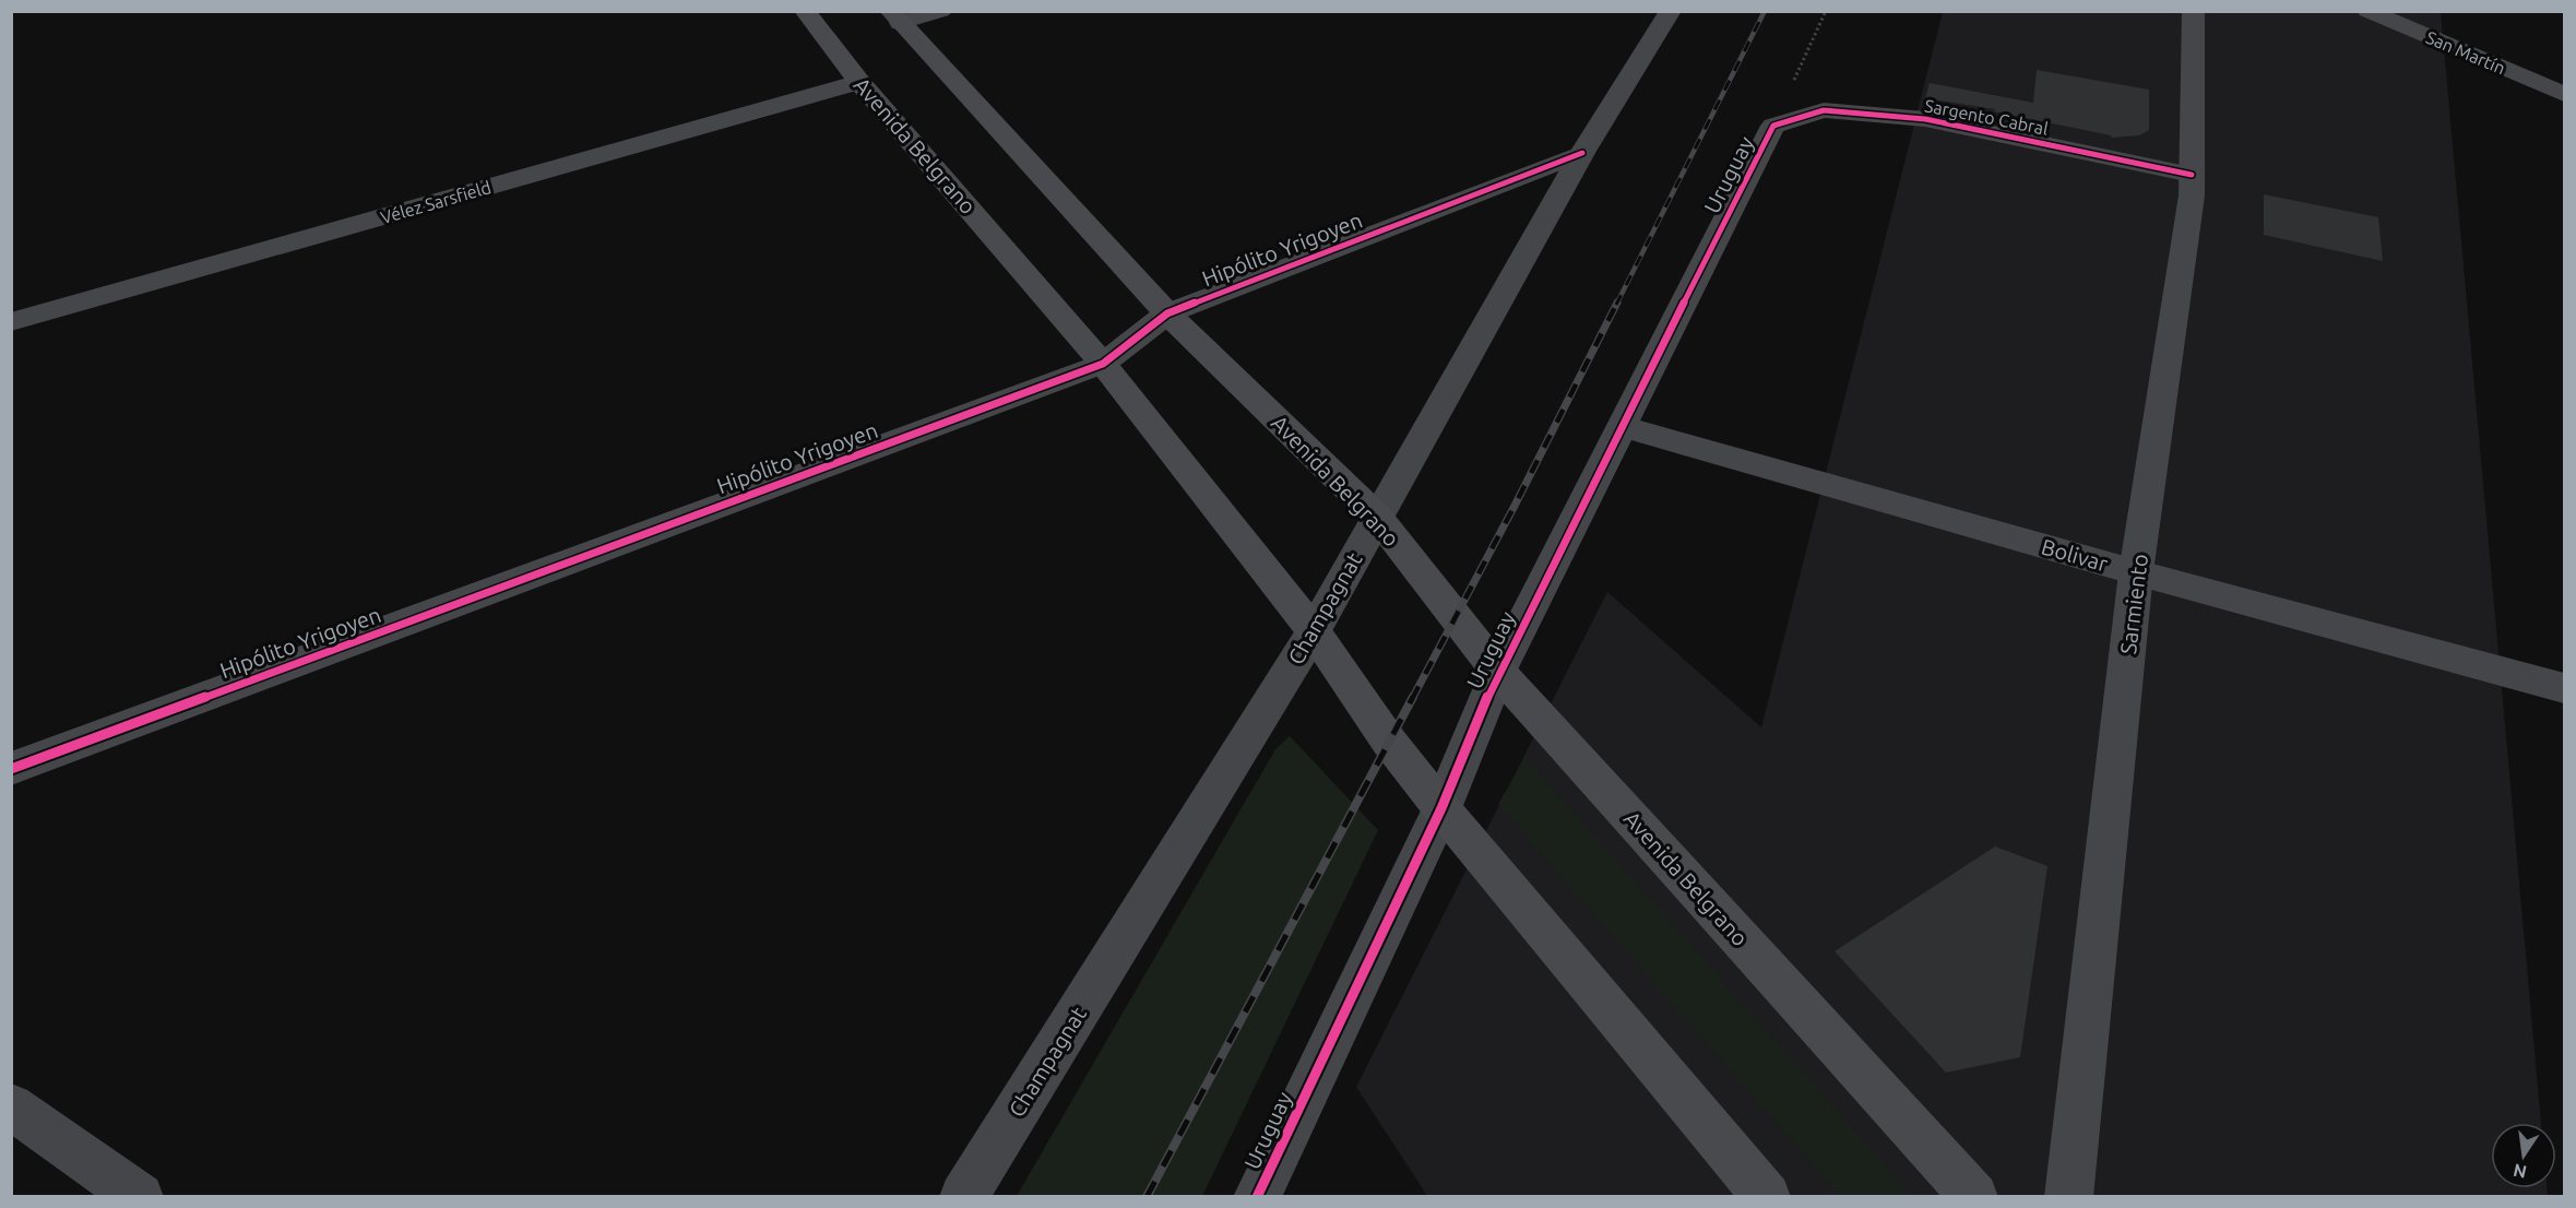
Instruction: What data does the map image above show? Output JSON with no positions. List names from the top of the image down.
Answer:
{
  "streets": {
    "main road": ["Avenida Belgrano"],
    "street": [
      "San Martín",
      "Sargento Cabral",
      "Uruguay",
      "Vélez Sarsfield",
      "Hipólito Yrigoyen",
      "Bolivar",
      "Sarmiento",
      "Champagnat"
    ]
  },
  "crossings": [
    ["Sargento Cabral", "Uruguay"],
    ["Sargento Cabral", "Sarmiento"],
    ["Avenida Belgrano", "Uruguay"],
    ["Avenida Belgrano", "Vélez Sarsfield"],
    ["Avenida Belgrano", "Hipólito Yrigoyen"],
    ["Avenida Belgrano", "Champagnat"],
    ["Uruguay", "Bolivar"],
    ["Hipólito Yrigoyen", "Champagnat"],
    ["Bolivar", "Sarmiento"]
  ],
  "north": "bottom"
}
